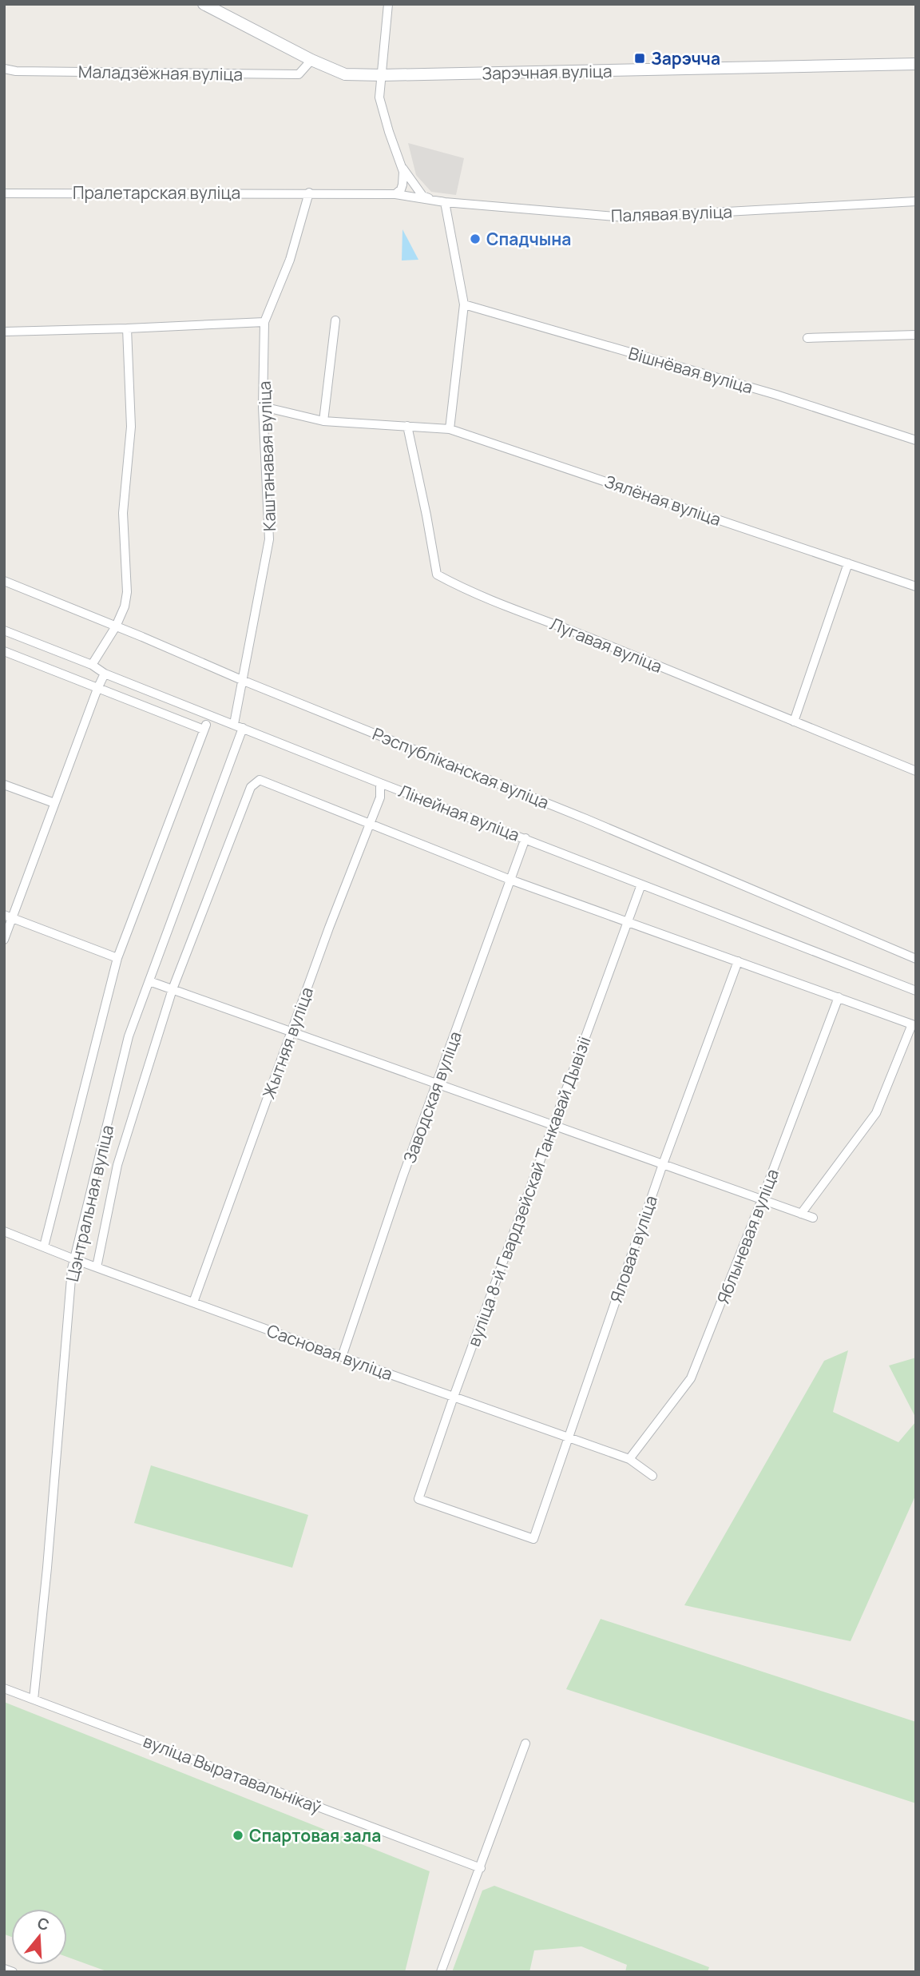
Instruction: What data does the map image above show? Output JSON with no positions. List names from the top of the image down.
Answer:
{
  "streets": {
    "main road": ["Зарэчная вуліца"],
    "street": [
      "Маладзёжная вуліца",
      "Пралетарская вуліца",
      "Палявая вуліца",
      "Вішнёвая вуліца",
      "Каштанавая вуліца",
      "Зялёная вуліца",
      "Лугавая вуліца",
      "Рэспубліканская вуліца",
      "Лінейная вуліца",
      "Жытняя вуліца",
      "Заводская вуліца",
      "вуліца 8-й Гвардзейскай Танкавай Дывізіі",
      "Цэнтральная вуліца",
      "Яблыневая вуліца",
      "Яловая вуліца",
      "Сасновая вуліца",
      "вуліца Выратавальнікаў"
    ]
  },
  "crossings": [
    ["Зарэчная вуліца", "Маладзёжная вуліца"],
    ["Пралетарская вуліца", "Палявая вуліца"],
    ["Пралетарская вуліца", "Каштанавая вуліца"],
    ["Каштанавая вуліца", "Зялёная вуліца"],
    ["Каштанавая вуліца", "Рэспубліканская вуліца"],
    ["Каштанавая вуліца", "Лінейная вуліца"],
    ["Каштанавая вуліца", "Цэнтральная вуліца"],
    ["Зялёная вуліца", "Лугавая вуліца"],
    ["Лінейная вуліца", "Жытняя вуліца"],
    ["Лінейная вуліца", "Заводская вуліца"],
    ["Лінейная вуліца", "вуліца 8-й Гвардзейскай Танкавай Дывізіі"],
    ["Лінейная вуліца", "Цэнтральная вуліца"],
    ["Жытняя вуліца", "Сасновая вуліца"],
    ["Заводская вуліца", "Сасновая вуліца"],
    ["вуліца 8-й Гвардзейскай Танкавай Дывізіі", "Яловая вуліца"],
    ["вуліца 8-й Гвардзейскай Танкавай Дывізіі", "Сасновая вуліца"],
    ["Цэнтральная вуліца", "Сасновая вуліца"],
    ["Цэнтральная вуліца", "вуліца Выратавальнікаў"],
    ["Яблыневая вуліца", "Сасновая вуліца"],
    ["Яловая вуліца", "Сасновая вуліца"]
  ],
  "places": {
    "transit": ["Зарэчча"],
    "other": ["Спадчына", "Спартовая зала"]
  },
  "north": "top"
}
